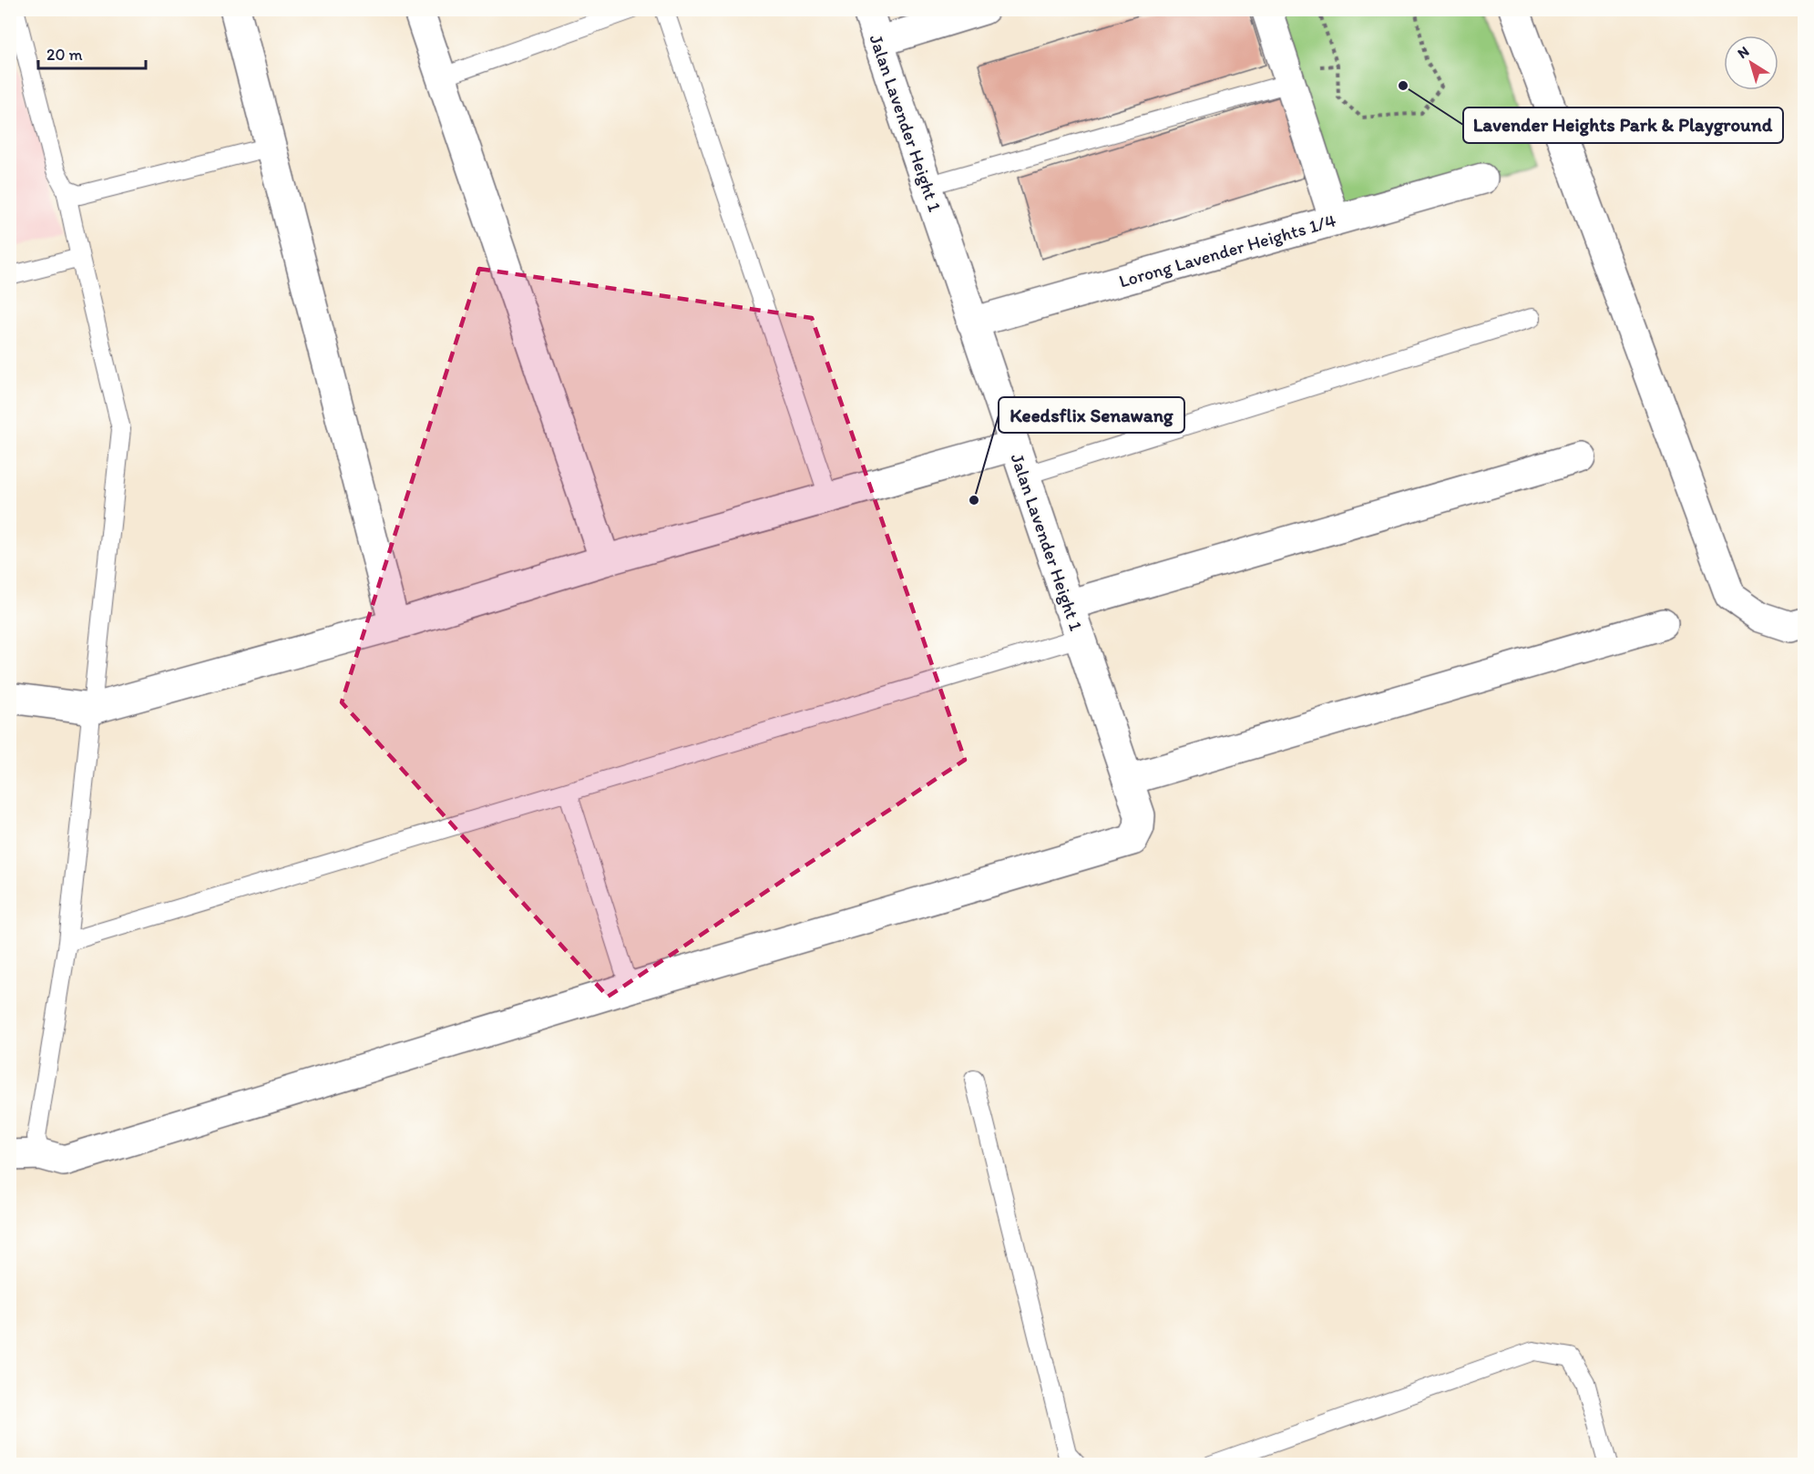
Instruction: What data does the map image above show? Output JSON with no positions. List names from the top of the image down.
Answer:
{
  "streets": {
    "street": ["Jalan Lavender Height 1", "Lorong Lavender Heights 1/4"]
  },
  "crossings": [
    ["Jalan Lavender Height 1", "Lorong Lavender Heights 1/4"]
  ],
  "places": ["Lavender Heights Park & Playground", "Keedsflix Senawang"],
  "scale_bar": "20 m",
  "north": "top left"
}
